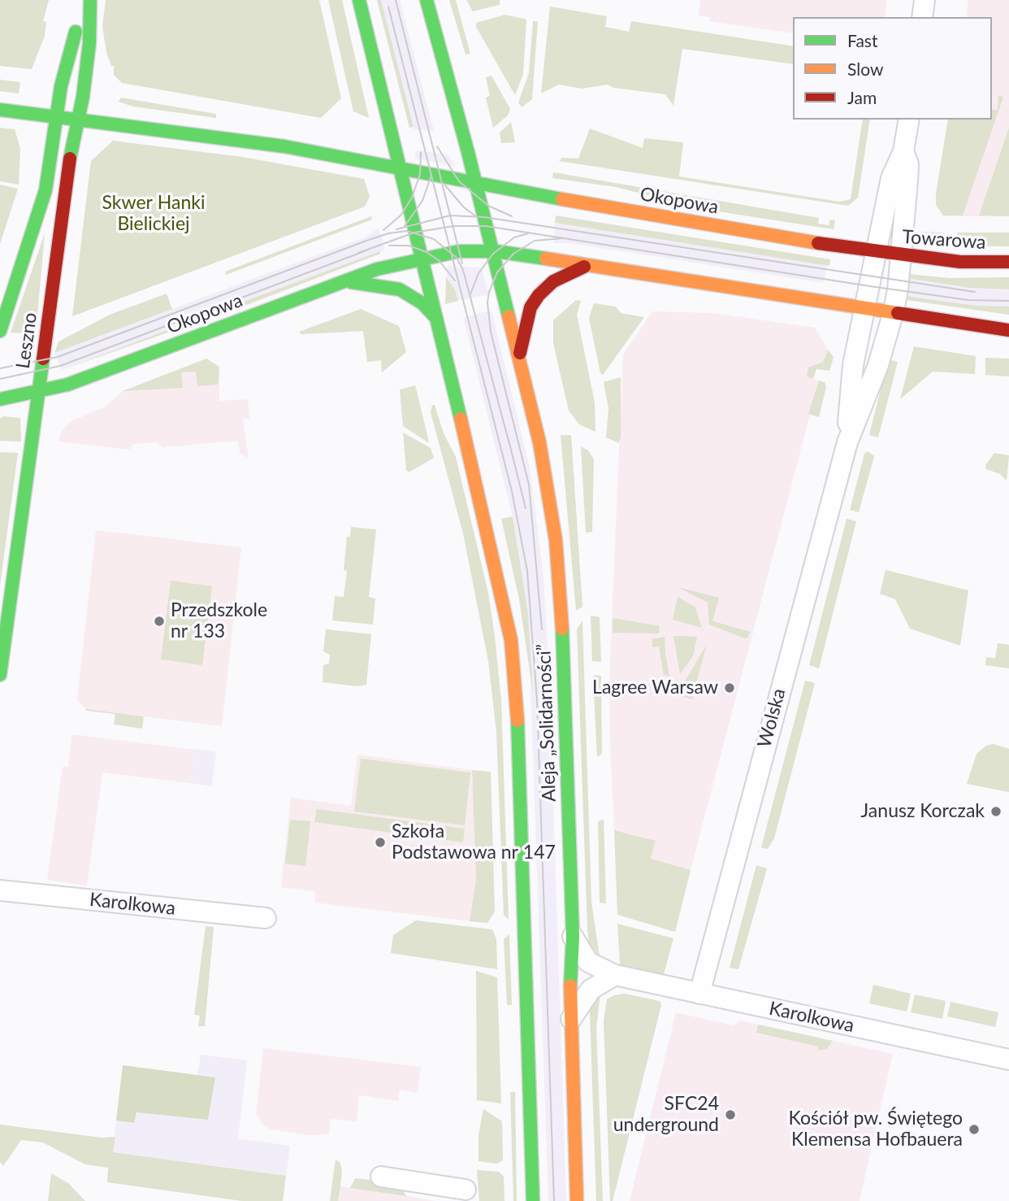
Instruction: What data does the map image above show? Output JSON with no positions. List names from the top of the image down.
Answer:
{
  "streets": {
    "main road": [
      "Okopowa",
      "Towarowa",
      "Leszno",
      "Aleja „Solidarności”"
    ],
    "street": ["Wolska", "Karolkowa"]
  },
  "crossings": [
    ["Okopowa", "Towarowa"],
    ["Okopowa", "Leszno"],
    ["Okopowa", "Wolska"],
    ["Okopowa", "Aleja „Solidarności”"],
    ["Towarowa", "Wolska"],
    ["Wolska", "Karolkowa"],
    ["Aleja „Solidarności”", "Karolkowa"]
  ],
  "parks": ["Skwer Hanki Bielickiej"],
  "places": [
    "Przedszkole nr 133",
    "Lagree Warsaw",
    "Janusz Korczak",
    "Szkoła Podstawowa nr 147",
    "SFC24 underground",
    "Kościół pw. Świętego Klemensa Hofbauera"
  ],
  "legend": ["Fast", "Slow", "Jam"]
}
